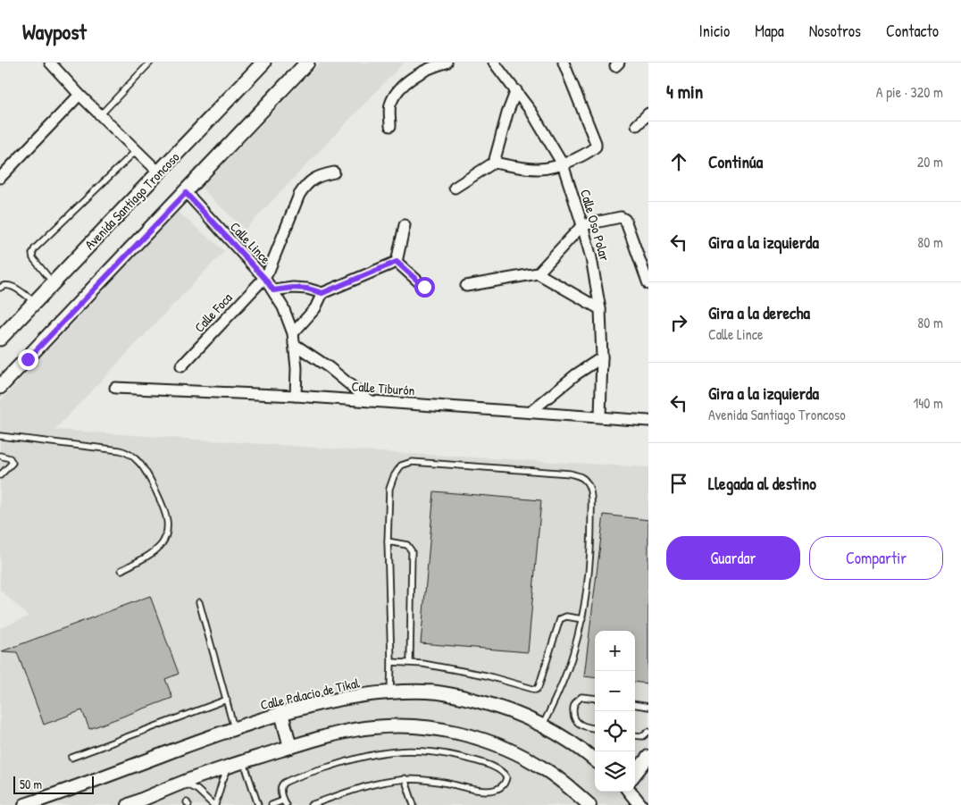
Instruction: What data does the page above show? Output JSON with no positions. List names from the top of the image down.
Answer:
{
  "streets": {
    "main road": ["Avenida Santiago Troncoso"],
    "street": [
      "Calle Oso Polar",
      "Calle Lince",
      "Calle Foca",
      "Calle Tiburón",
      "Calle Palacio de Tikal"
    ]
  },
  "crossings": [
    ["Calle Oso Polar", "Calle Tiburón"],
    ["Calle Lince", "Calle Foca"],
    ["Calle Lince", "Calle Tiburón"]
  ],
  "scale_bar": "50 m",
  "page": {
    "header": "Waypost",
    "nav": [
      "Inicio",
      "Mapa",
      "Nosotros",
      "Contacto"
    ],
    "heading": ["4 min", "A pie · 320 m"],
    "list": [
      ["Continúa", "20 m"],
      ["Gira a la izquierda", "80 m"],
      ["Gira a la derecha", "Calle Lince", "80 m"],
      ["Gira a la izquierda", "Avenida Santiago Troncoso", "140 m"],
      "Llegada al destino"
    ],
    "buttons": ["Guardar", "Compartir"],
    "map_buttons": ["+", "−"],
    "scale": "50 m"
  }
}
